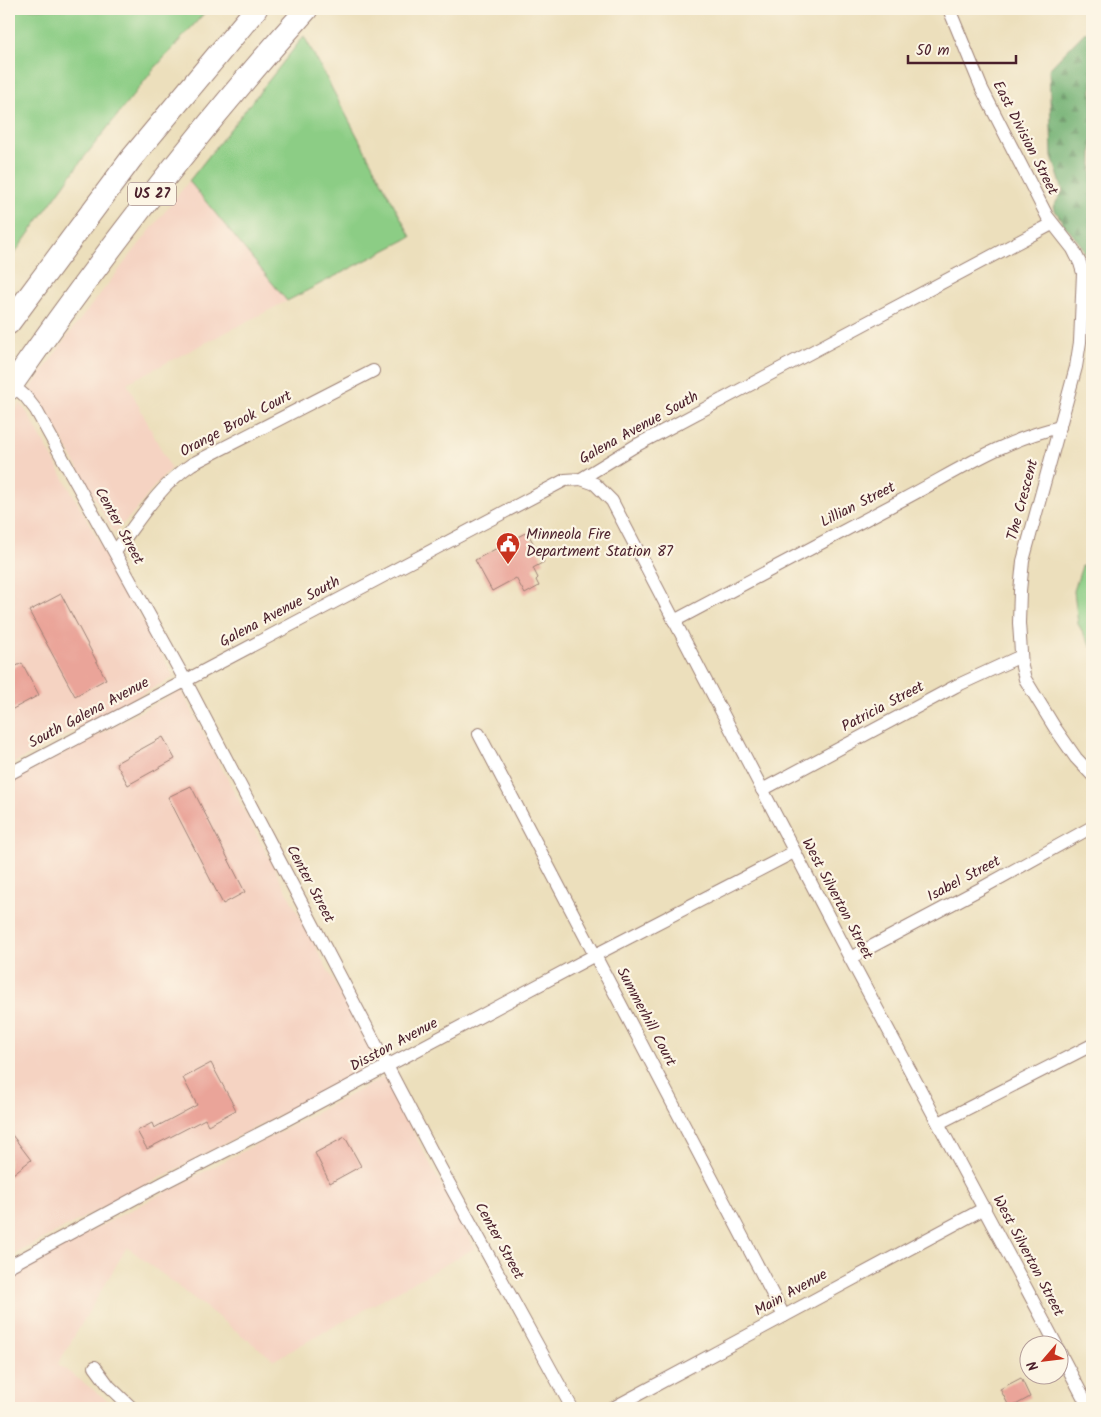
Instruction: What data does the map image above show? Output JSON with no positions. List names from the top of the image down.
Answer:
{
  "streets": {
    "highway": ["US 27"],
    "street": [
      "East Division Street",
      "Orange Brook Court",
      "Galena Avenue South",
      "The Crescent",
      "Lillian Street",
      "Center Street",
      "Patricia Street",
      "South Galena Avenue",
      "Isabel Street",
      "West Silverton Street",
      "Summerhill Court",
      "Disston Avenue",
      "Main Avenue"
    ]
  },
  "crossings": [
    ["East Division Street", "Galena Avenue South"],
    ["East Division Street", "The Crescent"],
    ["US 27", "Center Street"],
    ["Orange Brook Court", "Center Street"],
    ["Galena Avenue South", "The Crescent"],
    ["Galena Avenue South", "Center Street"],
    ["Galena Avenue South", "South Galena Avenue"],
    ["Galena Avenue South", "West Silverton Street"],
    ["The Crescent", "Lillian Street"],
    ["The Crescent", "Patricia Street"],
    ["Lillian Street", "West Silverton Street"],
    ["Center Street", "South Galena Avenue"],
    ["Center Street", "Disston Avenue"],
    ["Patricia Street", "West Silverton Street"],
    ["Isabel Street", "West Silverton Street"],
    ["West Silverton Street", "Disston Avenue"],
    ["West Silverton Street", "Main Avenue"],
    ["Summerhill Court", "Disston Avenue"],
    ["Summerhill Court", "Main Avenue"]
  ],
  "places": {
    "public building": ["Minneola Fire Department Station 87"]
  },
  "scale_bar": "50 m",
  "north": "bottom left"
}
